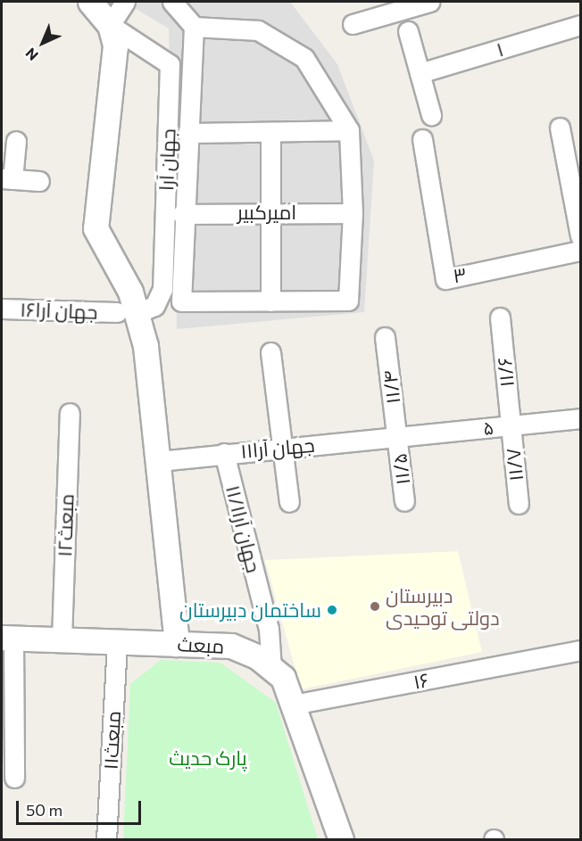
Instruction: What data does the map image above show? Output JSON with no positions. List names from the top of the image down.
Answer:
{
  "streets": {
    "street": [
      "۱",
      "جهان آرا",
      "امیرکبیر",
      "۳",
      "جهان آرا۱۶",
      "۱۱/۶",
      "۱۱/۴",
      "۵",
      "جهان آرا۱۱",
      "۱۱/۷",
      "۱۱/۵",
      "مبعث۱۲",
      "جهان آرا۱۱/۱",
      "مبعث",
      "۱۶",
      "مبعث۱۱"
    ]
  },
  "crossings": [
    ["جهان آرا", "جهان آرا۱۶"],
    ["جهان آرا", "جهان آرا۱۱"],
    ["جهان آرا", "مبعث"],
    ["۱۱/۶", "۵"],
    ["۱۱/۶", "۱۱/۷"],
    ["۱۱/۴", "۵"],
    ["۱۱/۴", "جهان آرا۱۱"],
    ["۱۱/۴", "۱۱/۵"],
    ["۵", "جهان آرا۱۱"],
    ["۵", "۱۱/۷"],
    ["۵", "۱۱/۵"],
    ["جهان آرا۱۱", "۱۱/۵"],
    ["جهان آرا۱۱", "جهان آرا۱۱/۱"],
    ["مبعث۱۲", "مبعث"],
    ["جهان آرا۱۱/۱", "مبعث"],
    ["مبعث", "۱۶"],
    ["مبعث", "مبعث۱۱"]
  ],
  "parks": ["پارک حدیث"],
  "places": ["دبیرستان دولتی توحیدی", "ساختمان دبیرستان"],
  "scale_bar": "50 m",
  "north": "bottom left"
}
